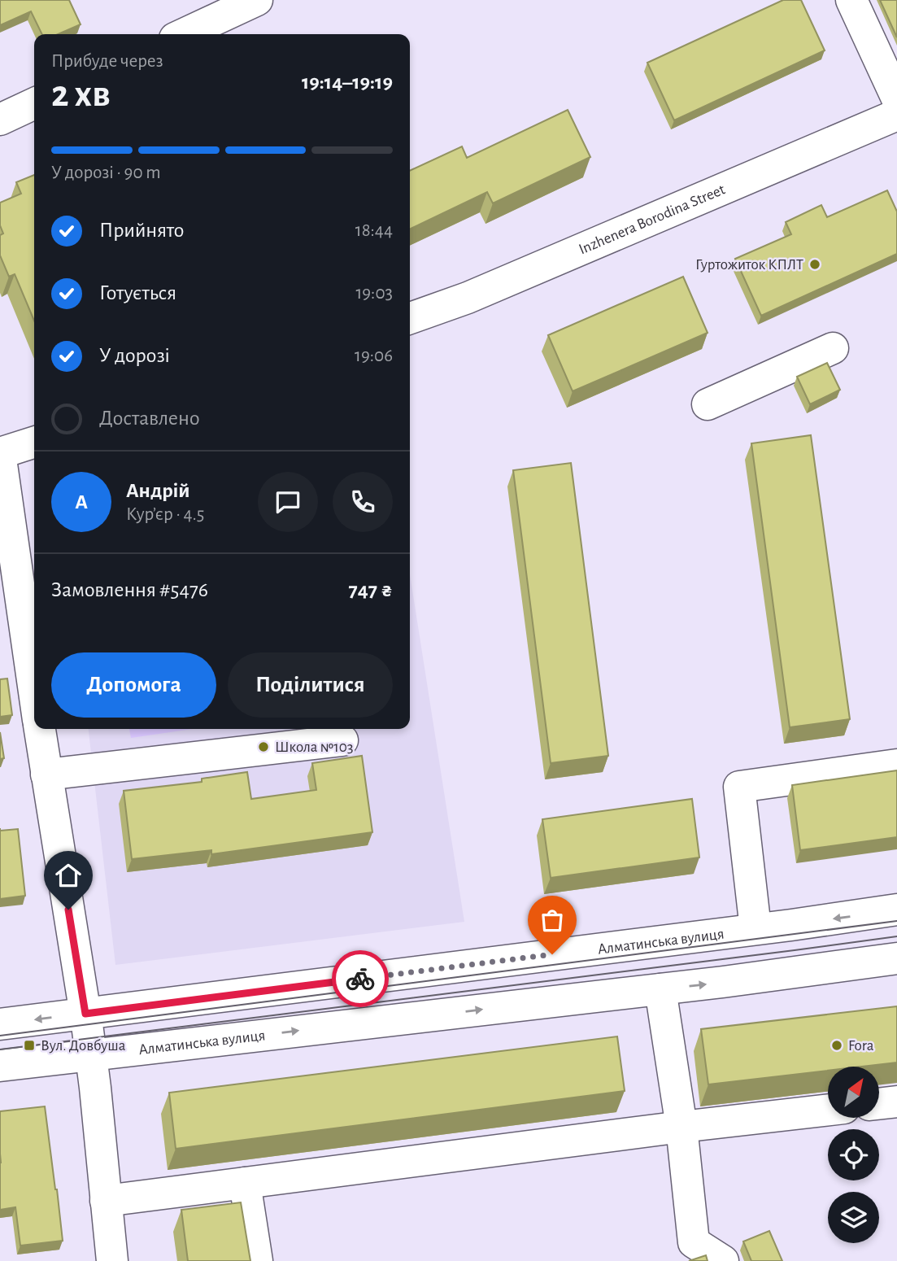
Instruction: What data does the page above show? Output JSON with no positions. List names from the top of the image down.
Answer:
{
  "streets": {
    "street": ["Inzhenera Borodina Street", "Алматинська вулиця"]
  },
  "places": {
    "other": ["Гуртожиток КПЛТ", "Школа №103", "Fora"],
    "transit": ["Вул. Довбуша"]
  },
  "north": "top right",
  "page": {
    "heading": ["2 хв", "Прибуде через", "19:14–19:19"],
    "panel": [
      "Андрій",
      "Кур’єр · 4.5",
      "Замовлення #5476",
      "747 ₴"
    ],
    "bar": "У дорозі · 90 m",
    "list": [
      ["Прийнято", "18:44"],
      ["Готується", "19:03"],
      ["У дорозі", "19:06"],
      "Доставлено"
    ],
    "round": "А",
    "buttons": ["Допомога", "Поділитися"]
  }
}
